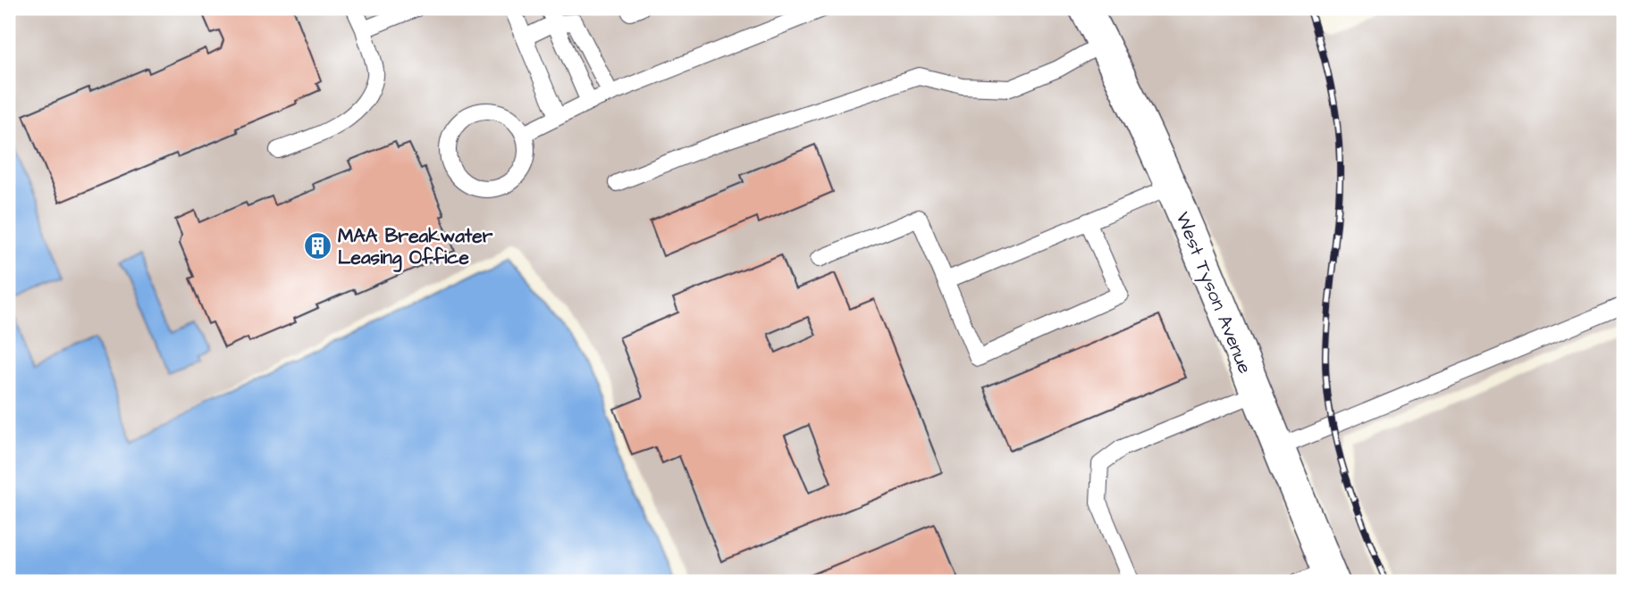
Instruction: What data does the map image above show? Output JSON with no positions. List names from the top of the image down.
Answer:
{
  "streets": {
    "street": ["West Tyson Avenue"]
  },
  "places": {
    "building": ["MAA Breakwater Leasing Office"]
  }
}
